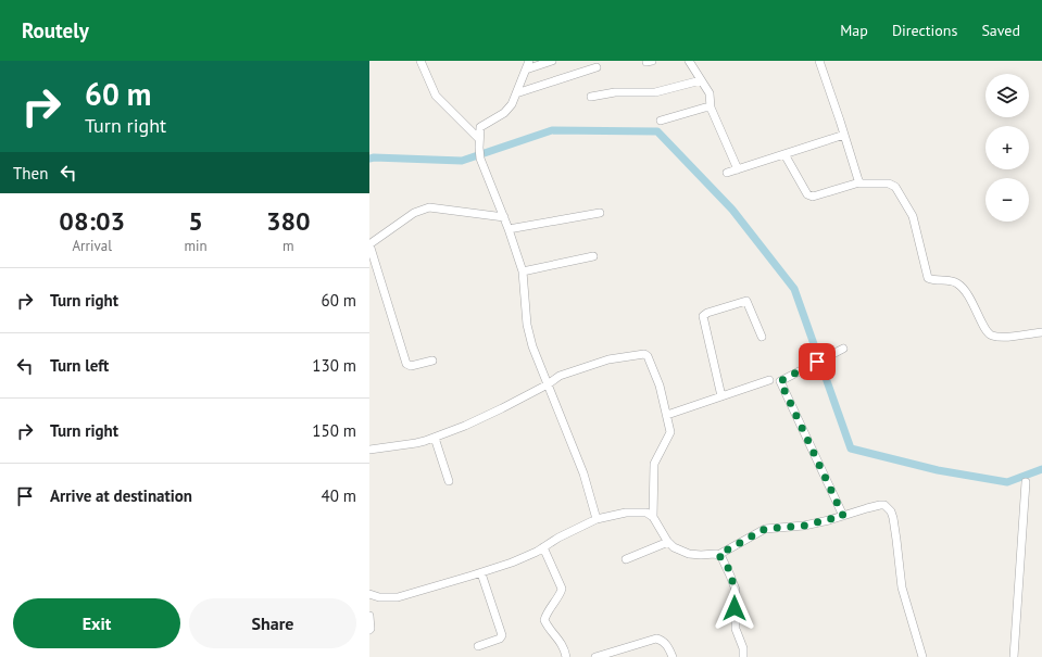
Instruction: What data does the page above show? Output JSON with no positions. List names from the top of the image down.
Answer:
{
  "page": {
    "header": "Routely",
    "nav": ["Map", "Directions", "Saved"],
    "turn": ["60 m", "Turn right"],
    "map_buttons": ["+", "−"],
    "then": "Then",
    "eta": [
      "08:03",
      "Arrival",
      "5",
      "min",
      "380",
      "m"
    ],
    "list": [
      {
        "name": "Turn right",
        "value": "60 m"
      },
      {
        "name": "Turn left",
        "value": "130 m"
      },
      {
        "name": "Turn right",
        "value": "150 m"
      },
      {
        "name": "Arrive at destination",
        "value": "40 m"
      }
    ],
    "buttons": ["Exit", "Share"]
  }
}
